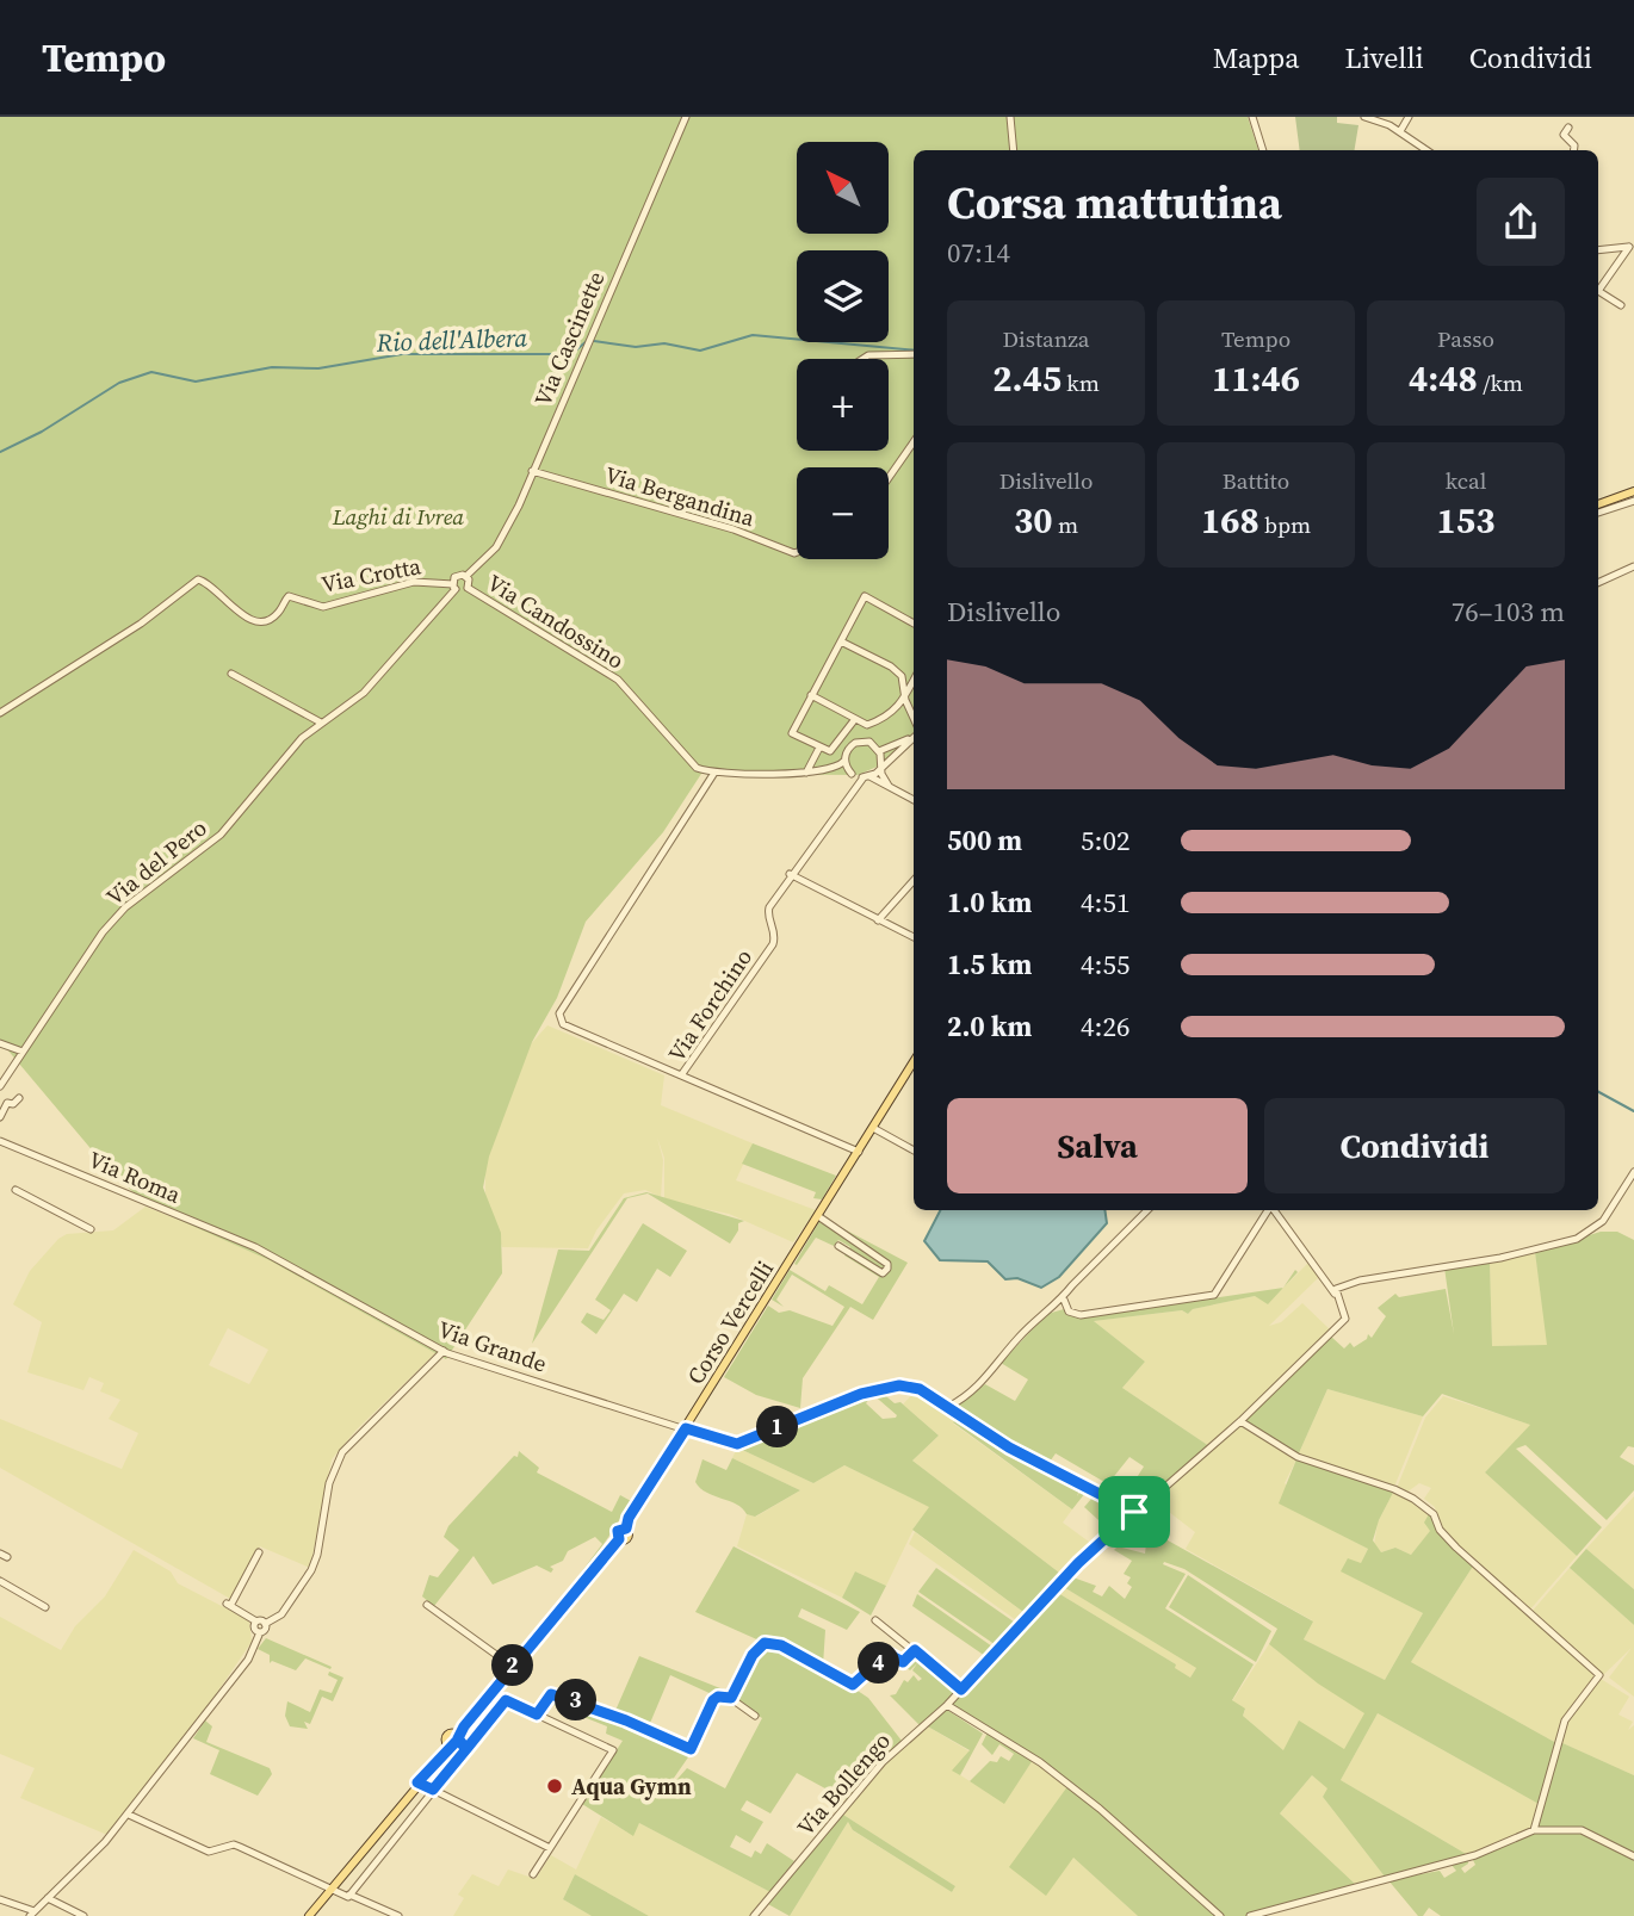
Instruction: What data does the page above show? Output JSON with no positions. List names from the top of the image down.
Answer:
{
  "streets": {
    "main road": ["Corso Vercelli"],
    "street": [
      "Via Cascinette",
      "Via Bergandina",
      "Via Crotta",
      "Via Candossino",
      "Via del Pero",
      "Via Forchino",
      "Via Roma",
      "Via Grande",
      "Via Bollengo"
    ]
  },
  "crossings": [
    ["Via Cascinette", "Via Bergandina"],
    ["Via Cascinette", "Via Candossino"],
    ["Via Crotta", "Via del Pero"],
    ["Via Forchino", "Corso Vercelli"],
    ["Via Roma", "Via Grande"],
    ["Corso Vercelli", "Via Grande"],
    ["Via Grande", "Via Bollengo"]
  ],
  "water": ["Rio dell'Albera"],
  "parks": ["Laghi di Ivrea"],
  "places": ["Aqua Gymn"],
  "north": "top left",
  "page": {
    "header": "Tempo",
    "nav": ["Mappa", "Livelli", "Condividi"],
    "map_buttons": ["+", "−"],
    "heading": ["Corsa mattutina", "07:14"],
    "stats": [
      ["Distanza", "2.45 km"],
      ["Tempo", "11:46"],
      ["Passo", "4:48 /km"],
      ["Dislivello", "30 m"],
      ["Battito", "168 bpm"],
      ["kcal", "153"]
    ],
    "chart": ["Dislivello", "76–103 m"],
    "list": [
      {
        "name": "500 m",
        "note": "5:02"
      },
      {
        "name": "1.0 km",
        "note": "4:51"
      },
      {
        "name": "1.5 km",
        "note": "4:55"
      },
      {
        "name": "2.0 km",
        "note": "4:26"
      }
    ],
    "buttons": ["Salva", "Condividi"],
    "pins": [
      "1",
      "4",
      "2",
      "3"
    ]
  }
}
